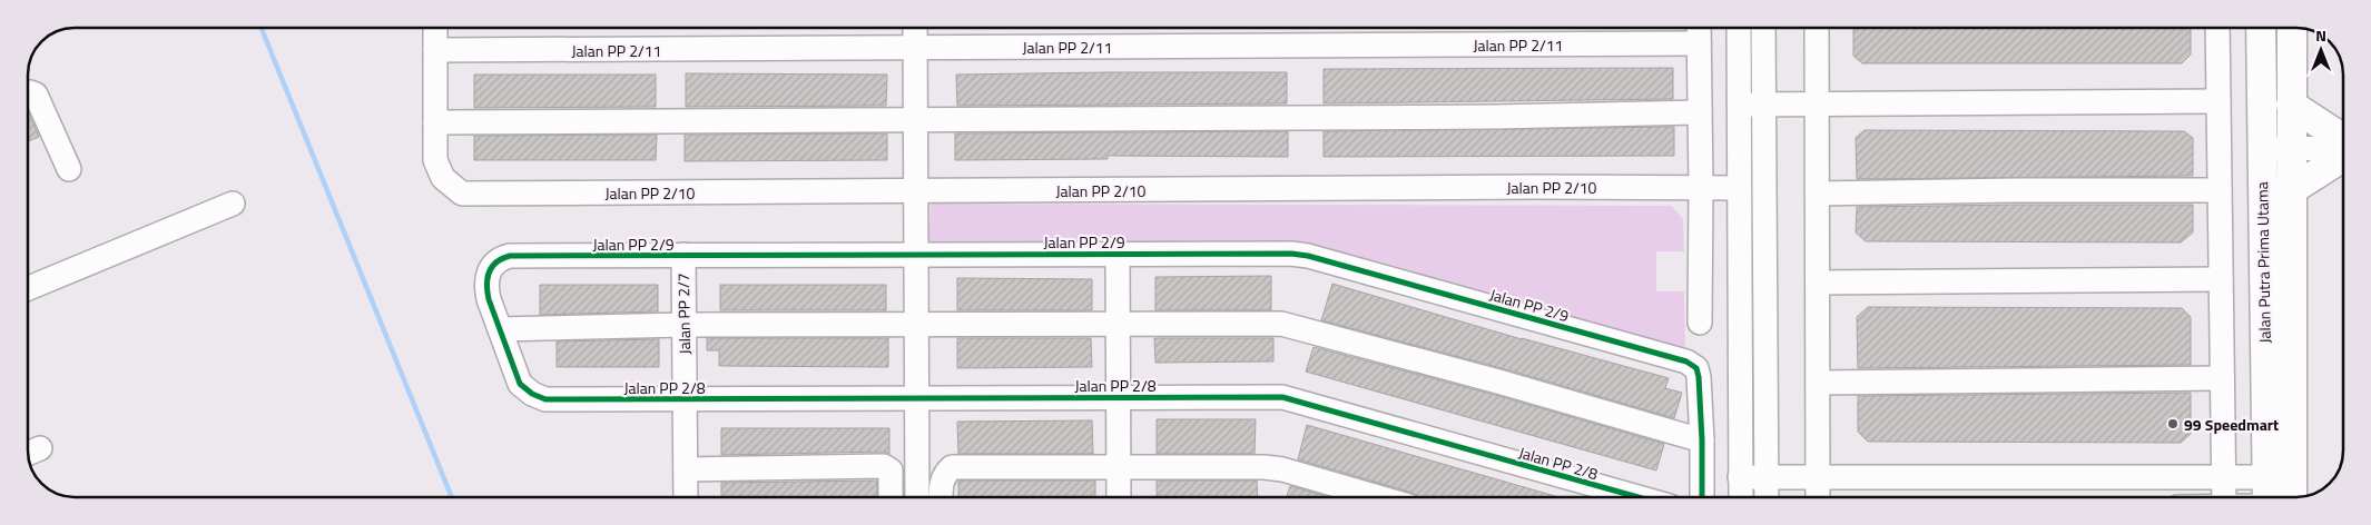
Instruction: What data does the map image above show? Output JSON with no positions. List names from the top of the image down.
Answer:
{
  "streets": {
    "main road": ["Jalan Putra Prima Utama"],
    "street": [
      "Jalan PP 2/11",
      "Jalan PP 2/10",
      "Jalan PP 2/9",
      "Jalan PP 2/7",
      "Jalan PP 2/8"
    ]
  },
  "crossings": [
    ["Jalan PP 2/9", "Jalan PP 2/7"],
    ["Jalan PP 2/9", "Jalan PP 2/8"],
    ["Jalan PP 2/7", "Jalan PP 2/8"]
  ],
  "places": ["99 Speedmart"],
  "north": "top"
}
